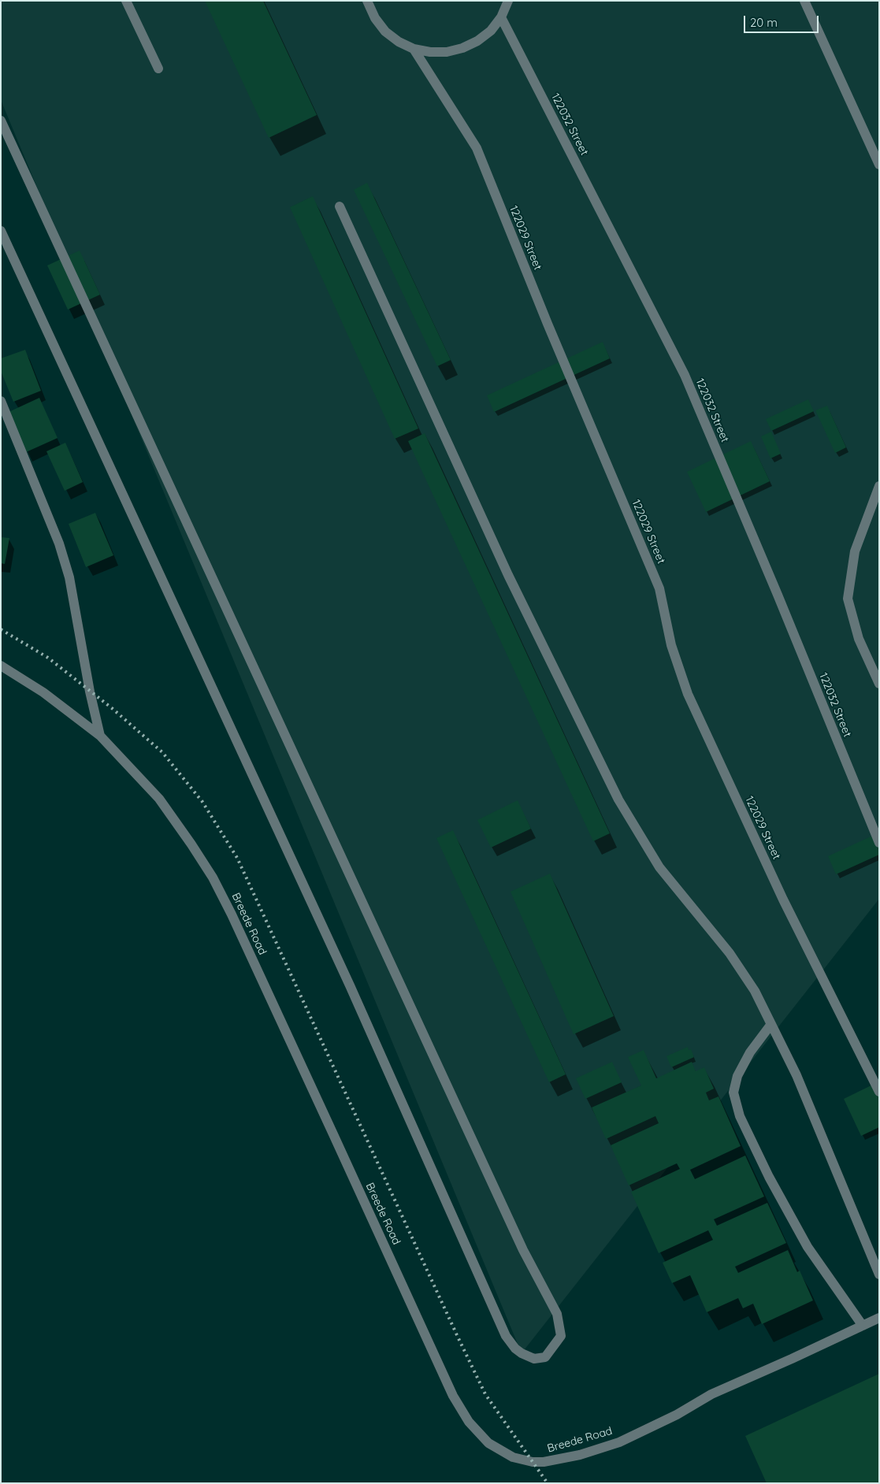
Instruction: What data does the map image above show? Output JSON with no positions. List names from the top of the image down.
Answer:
{
  "streets": {
    "street": ["122032 Street", "122029 Street", "Breede Road"]
  },
  "scale_bar": "20 m"
}
